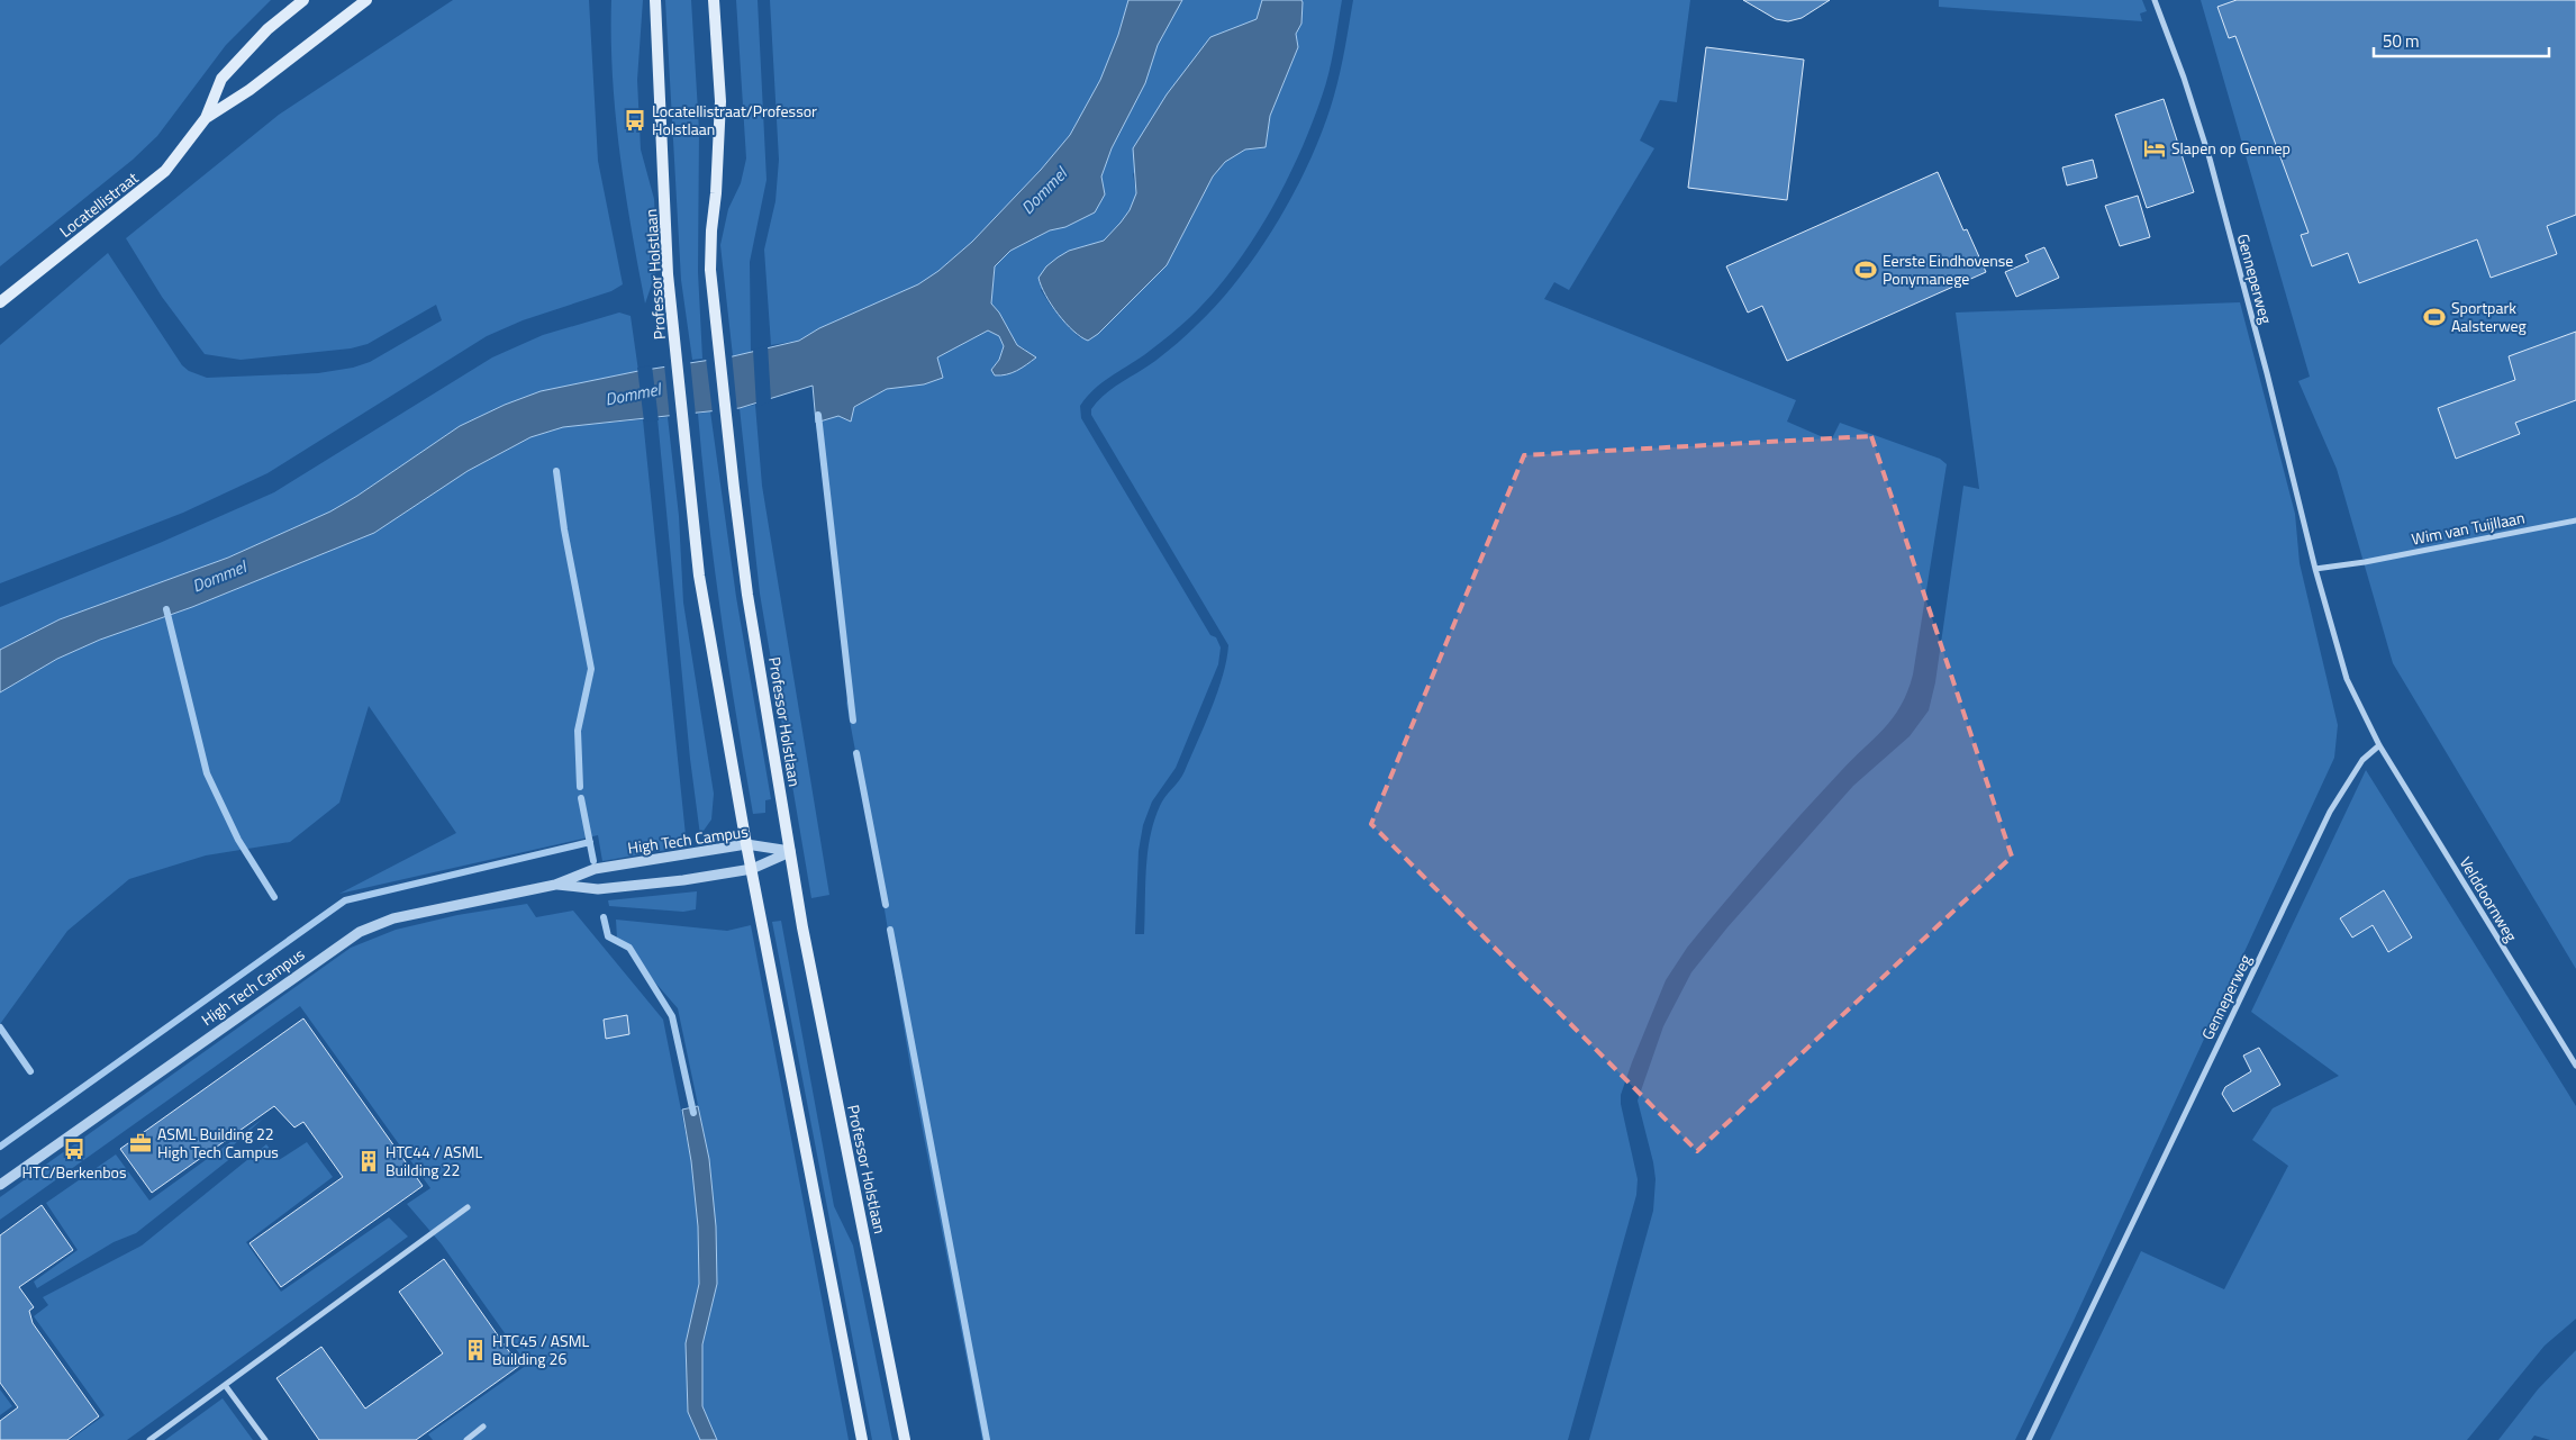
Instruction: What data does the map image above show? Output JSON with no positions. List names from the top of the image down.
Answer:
{
  "streets": {
    "main road": ["Locatellistraat", "Professor Holstlaan"],
    "street": [
      "Genneperweg",
      "Wim van Tuijllaan",
      "High Tech Campus",
      "Velddoornweg"
    ]
  },
  "crossings": [
    ["Professor Holstlaan", "High Tech Campus"],
    ["Genneperweg", "Wim van Tuijllaan"],
    ["Genneperweg", "Velddoornweg"]
  ],
  "water": ["Dommel"],
  "places": {
    "bus stop": ["Locatellistraat/Professor Holstlaan", "HTC/Berkenbos"],
    "hotel": ["Slapen op Gennep"],
    "sports": ["Eerste Eindhovense Ponymanege", "Sportpark Aalsterweg"],
    "office": ["ASML Building 22 High Tech Campus"],
    "building": ["HTC44 / ASML Building 22", "HTC45 / ASML Building 26"]
  },
  "scale_bar": "50 m"
}
